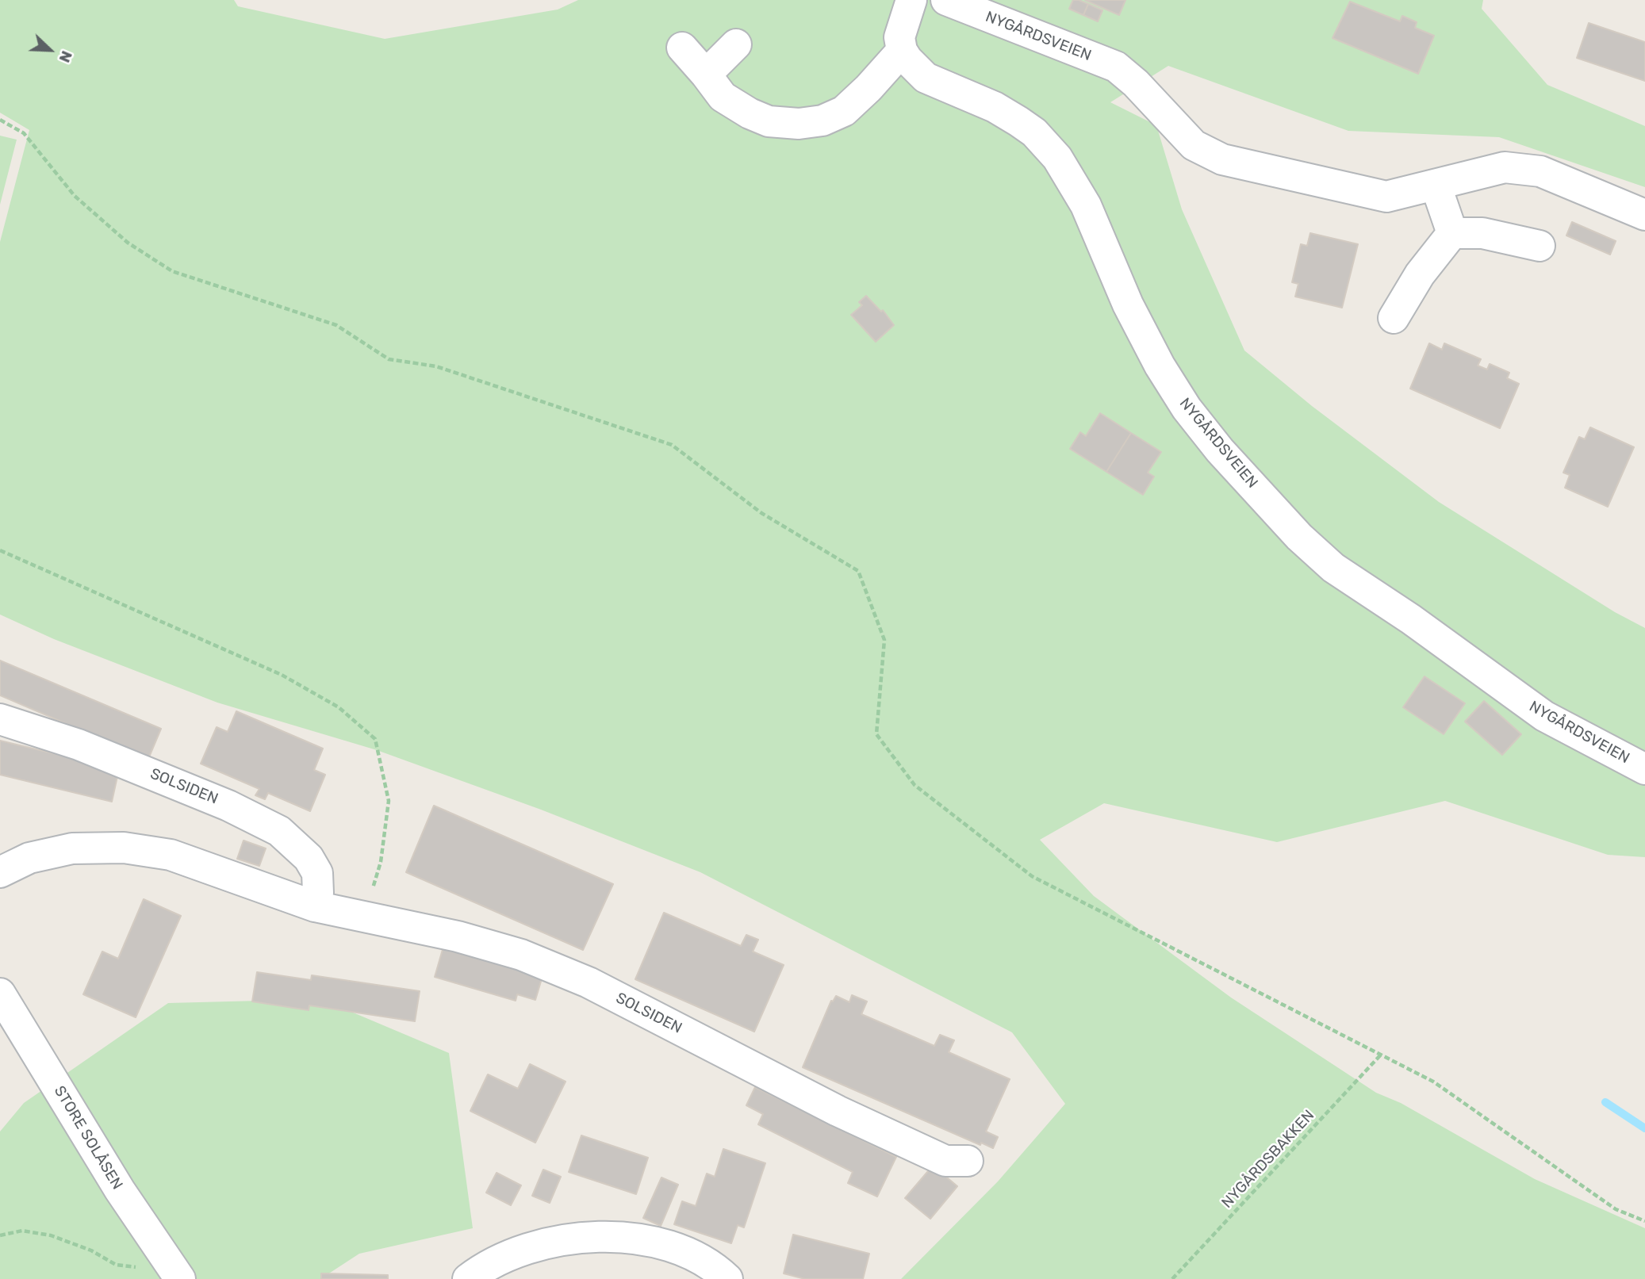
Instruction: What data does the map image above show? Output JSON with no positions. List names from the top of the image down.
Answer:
{
  "streets": {
    "street": ["NYGÅRDSVEIEN", "SOLSIDEN", "STORE SOLÅSEN"],
    "path": ["NYGÅRDSBAKKEN"]
  },
  "north": "bottom right"
}
